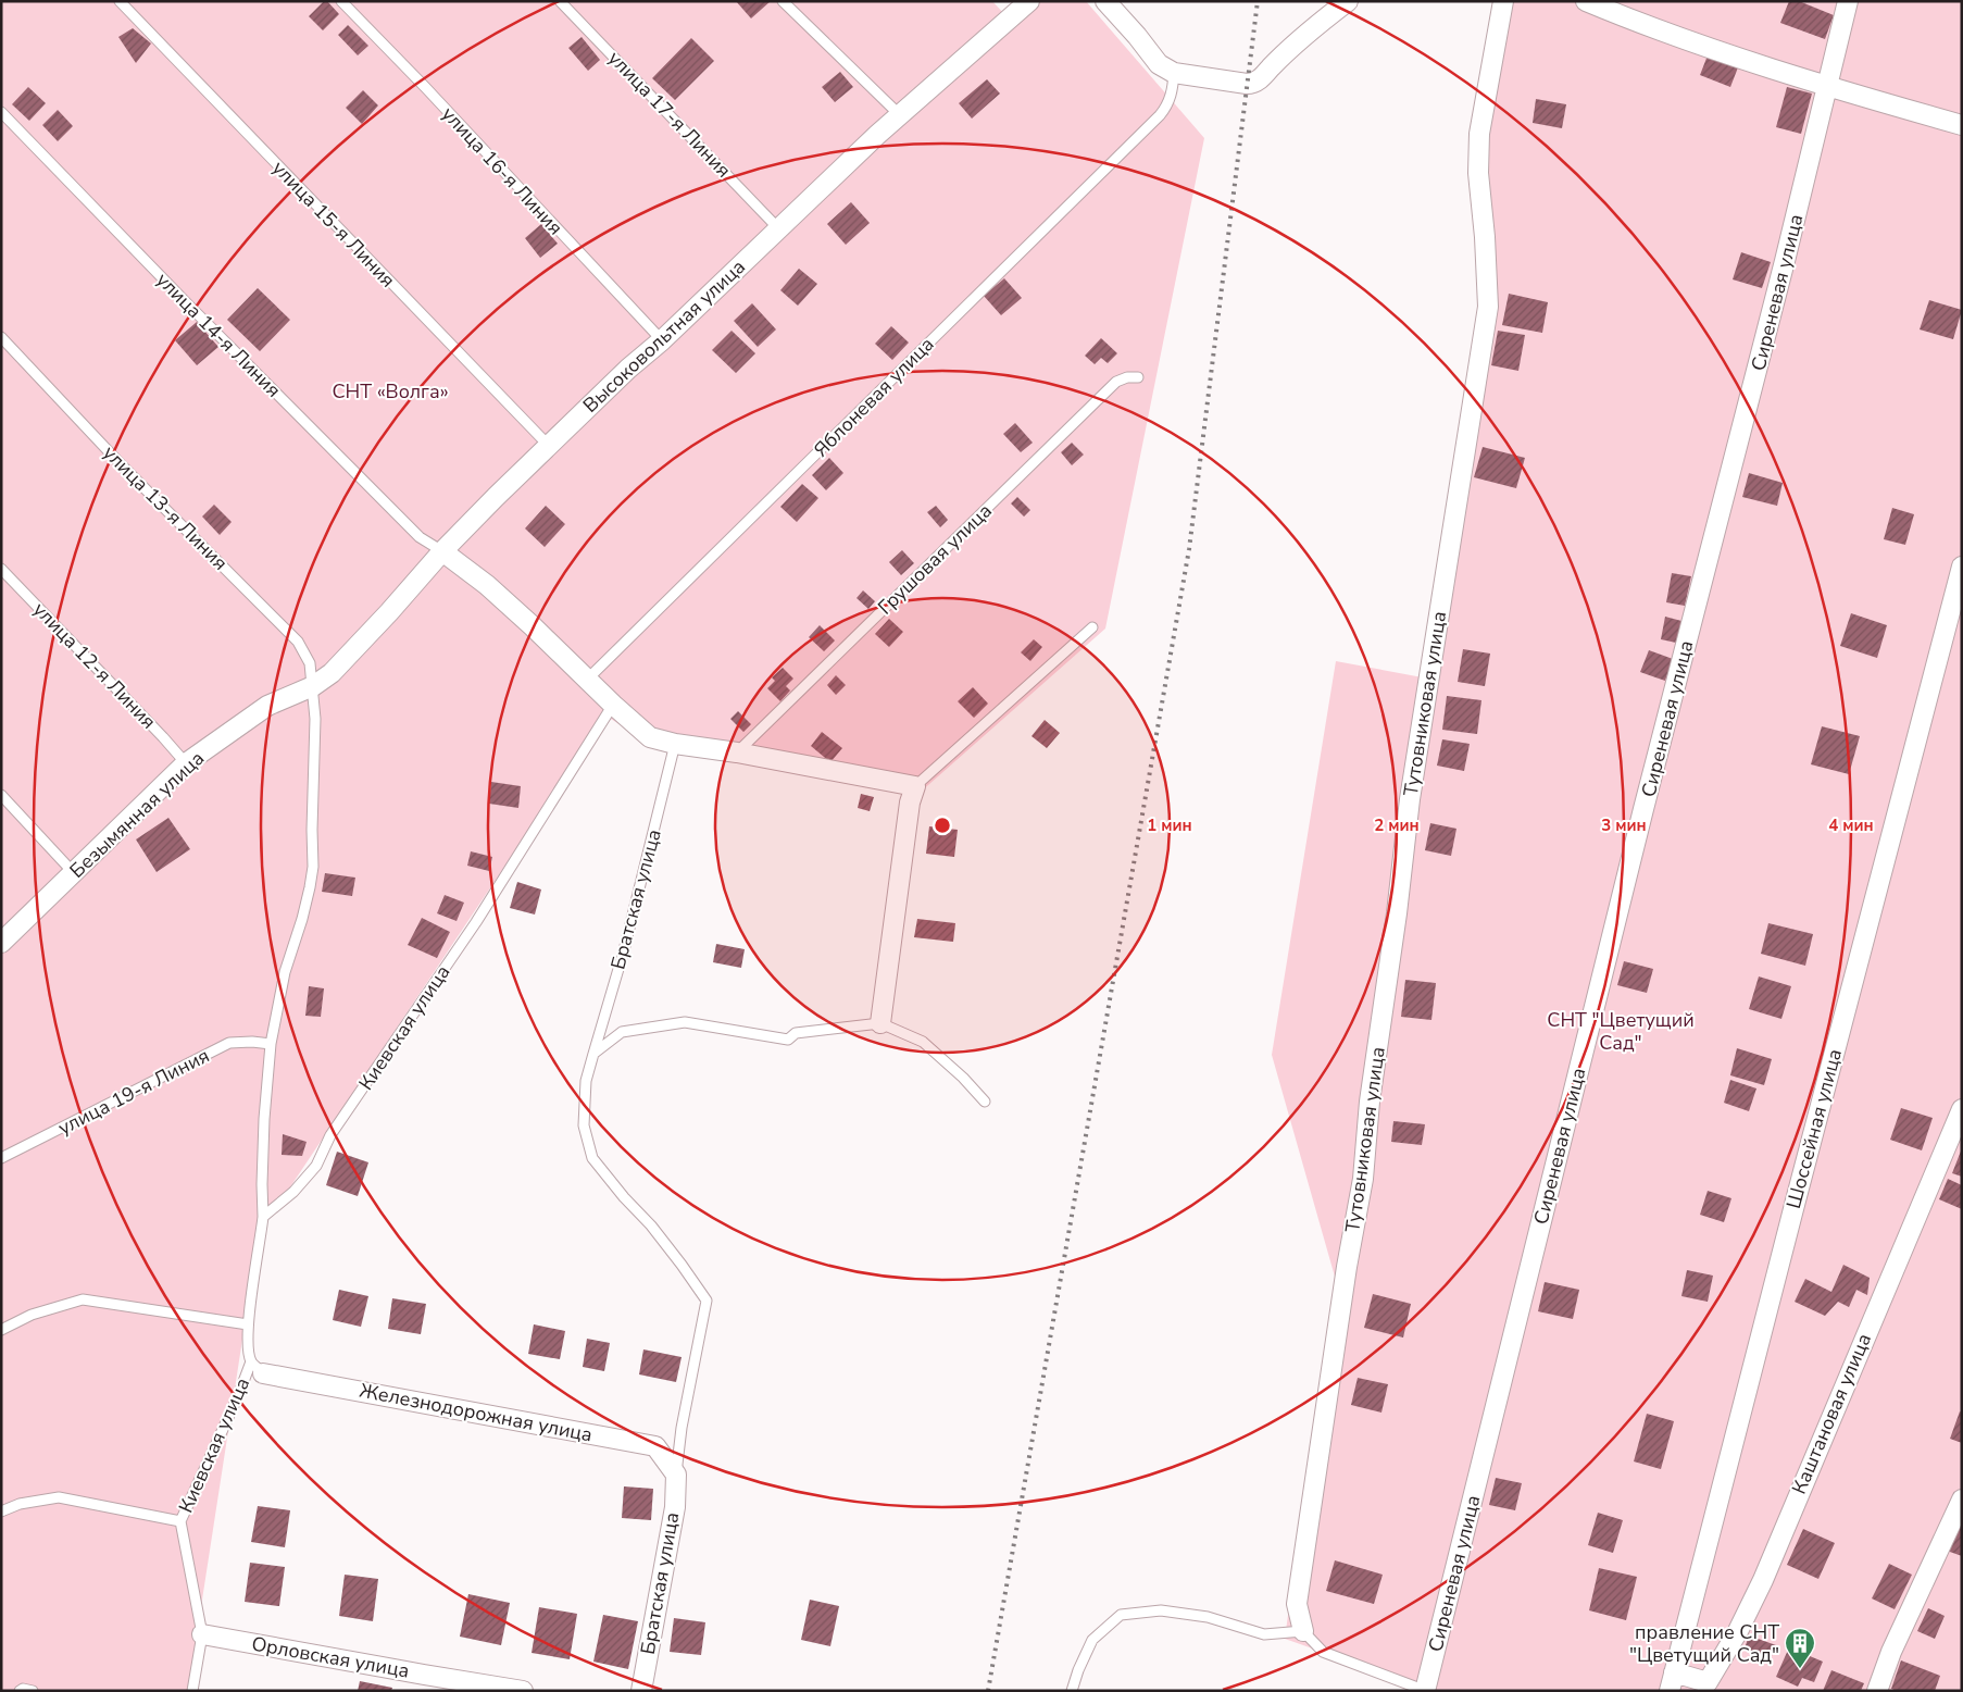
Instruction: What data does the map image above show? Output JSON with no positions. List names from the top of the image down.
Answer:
{
  "streets": {
    "street": [
      "Сиреневая улица",
      "Высоковольтная улица",
      "Тутовниковая улица",
      "Безымянная улица",
      "Братская улица",
      "Шоссейная улица",
      "Железнодорожная улица",
      "Каштановая улица",
      "Орловская улица"
    ],
    "lane": [
      "улица 17-я Линия",
      "улица 16-я Линия",
      "улица 15-я Линия",
      "улица 14-я Линия",
      "Яблоневая улица",
      "улица 13-я Линия",
      "Грушовая улица",
      "улица 12-я Линия",
      "Киевская улица",
      "улица 19-я Линия"
    ]
  },
  "crossings": [
    ["улица 17-я Линия", "Высоковольтная улица"],
    ["улица 16-я Линия", "Высоковольтная улица"],
    ["улица 15-я Линия", "Высоковольтная улица"],
    ["улица 14-я Линия", "Высоковольтная улица"],
    ["Высоковольтная улица", "улица 13-я Линия"],
    ["Высоковольтная улица", "Безымянная улица"],
    ["улица 13-я Линия", "Безымянная улица"],
    ["улица 13-я Линия", "Киевская улица"],
    ["улица 13-я Линия", "улица 19-я Линия"],
    ["улица 12-я Линия", "Безымянная улица"],
    ["Братская улица", "Железнодорожная улица"],
    ["Киевская улица", "Железнодорожная улица"],
    ["Киевская улица", "Орловская улица"],
    ["Шоссейная улица", "Каштановая улица"]
  ],
  "parks": ["СНТ «Волга»", "СНТ \"Цветущий Сад\""],
  "places": {
    "building": ["правление СНТ \"Цветущий Сад\""]
  },
  "rings": [
    "1 мин",
    "2 мин",
    "3 мин",
    "4 мин"
  ]
}
